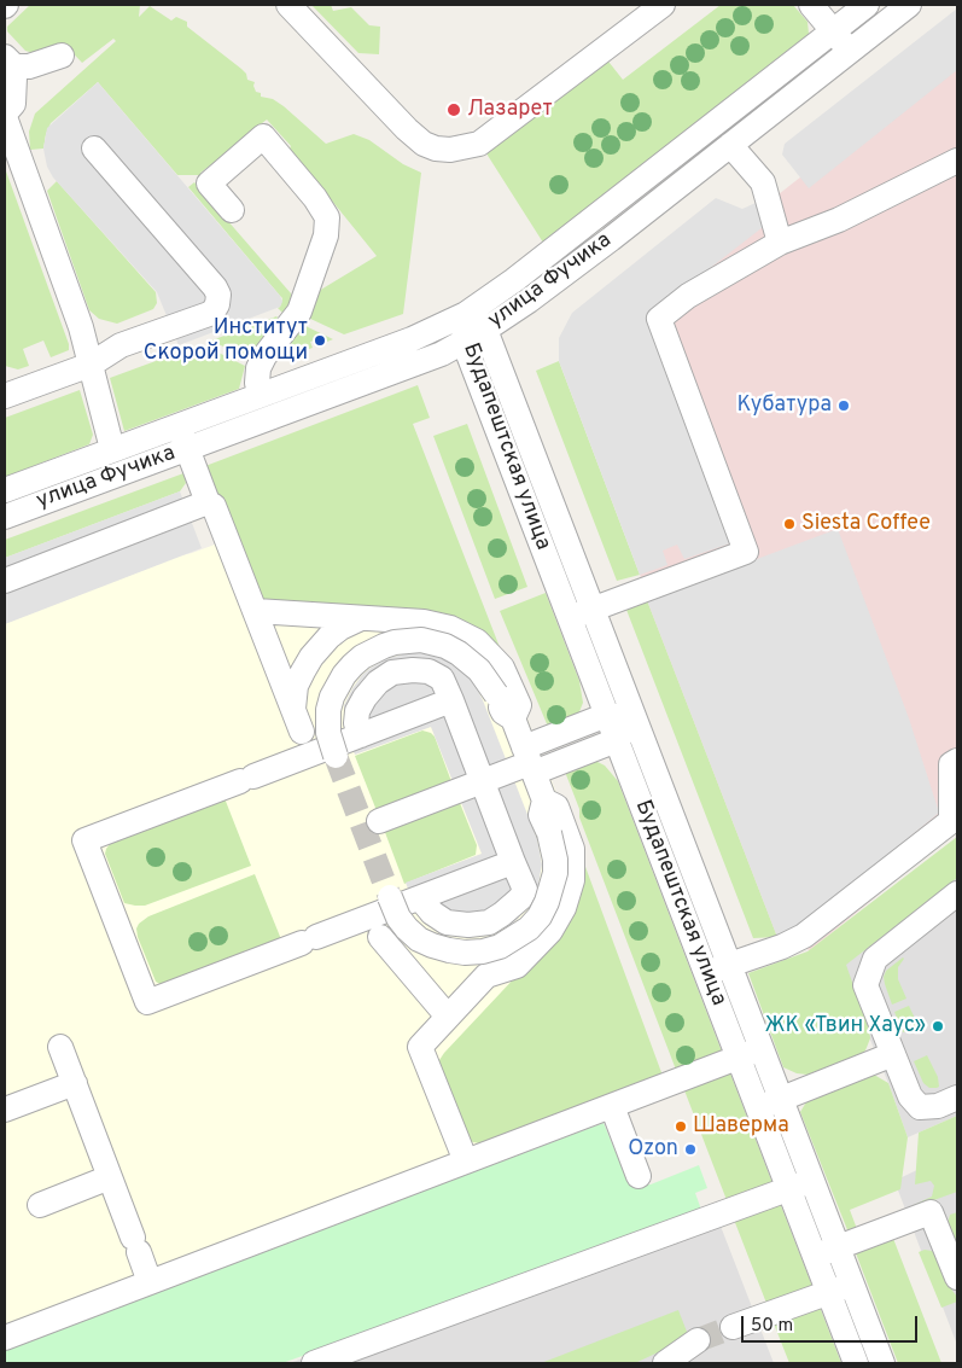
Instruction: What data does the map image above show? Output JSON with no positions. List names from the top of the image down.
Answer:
{
  "streets": {
    "street": ["улица Фучика", "Будапештская улица"]
  },
  "crossings": [
    ["улица Фучика", "Будапештская улица"]
  ],
  "places": [
    "Лазарет",
    "Институт Скорой помощи",
    "Кубатура",
    "Siesta Coffee",
    "ЖК «Твин Хаус»",
    "Шаверма",
    "Ozon"
  ],
  "scale_bar": "50 m"
}
